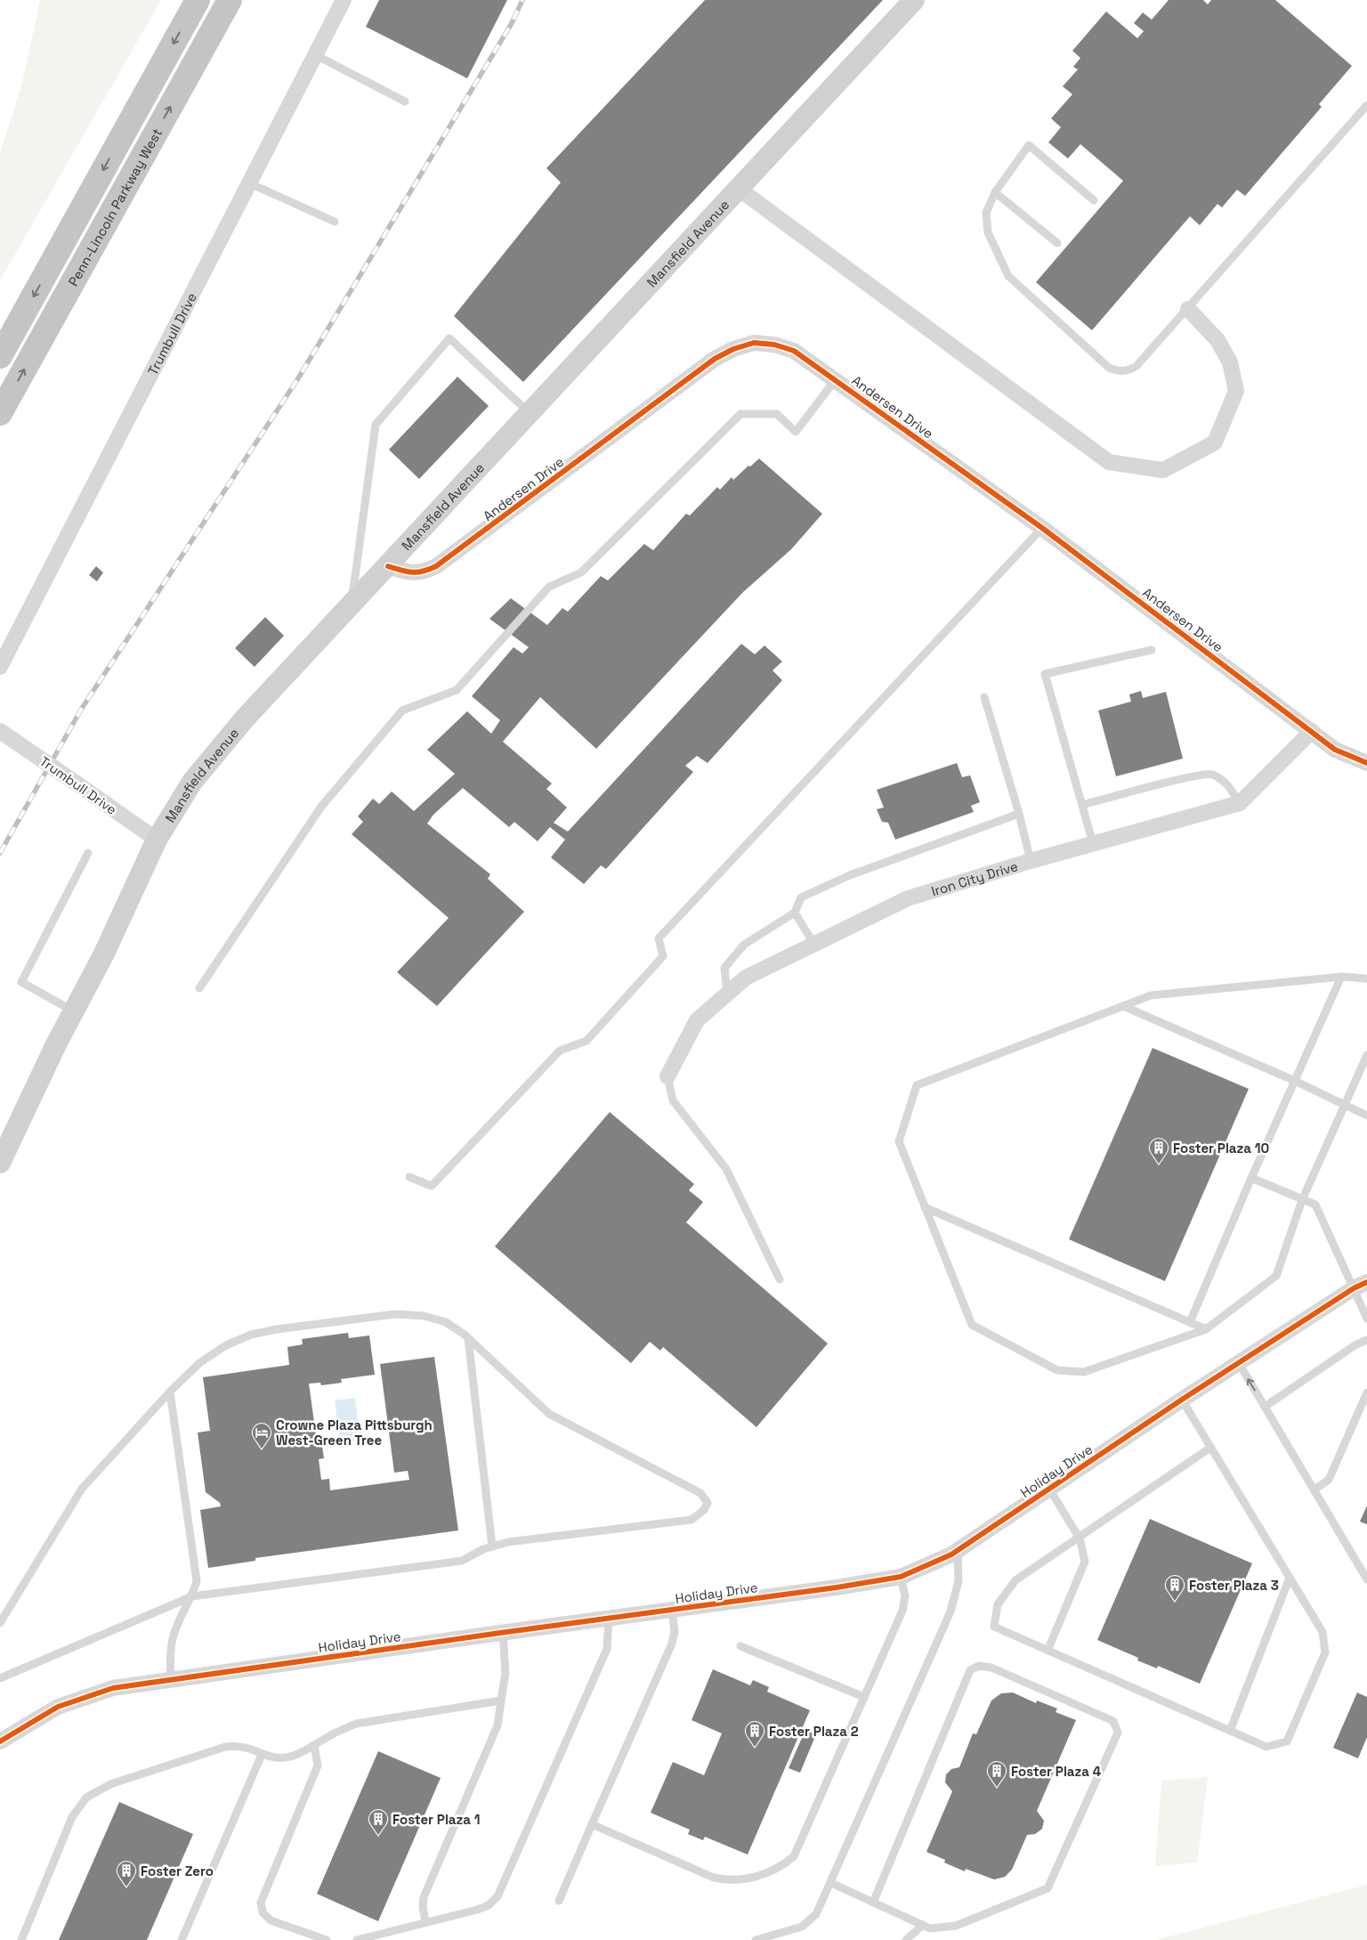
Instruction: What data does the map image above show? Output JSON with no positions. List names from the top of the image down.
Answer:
{
  "streets": {
    "highway": ["Penn-Lincoln Parkway West"],
    "main road": ["Mansfield Avenue"],
    "street": [
      "Trumbull Drive",
      "Andersen Drive",
      "Iron City Drive",
      "Holiday Drive"
    ]
  },
  "crossings": [
    ["Mansfield Avenue", "Trumbull Drive"],
    ["Mansfield Avenue", "Andersen Drive"],
    ["Andersen Drive", "Iron City Drive"]
  ],
  "places": {
    "building": [
      "Foster Plaza 10",
      "Foster Plaza 3",
      "Foster Plaza 2",
      "Foster Plaza 4",
      "Foster Plaza 1",
      "Foster Zero"
    ],
    "hotel": ["Crowne Plaza Pittsburgh West-Green Tree"]
  }
}
